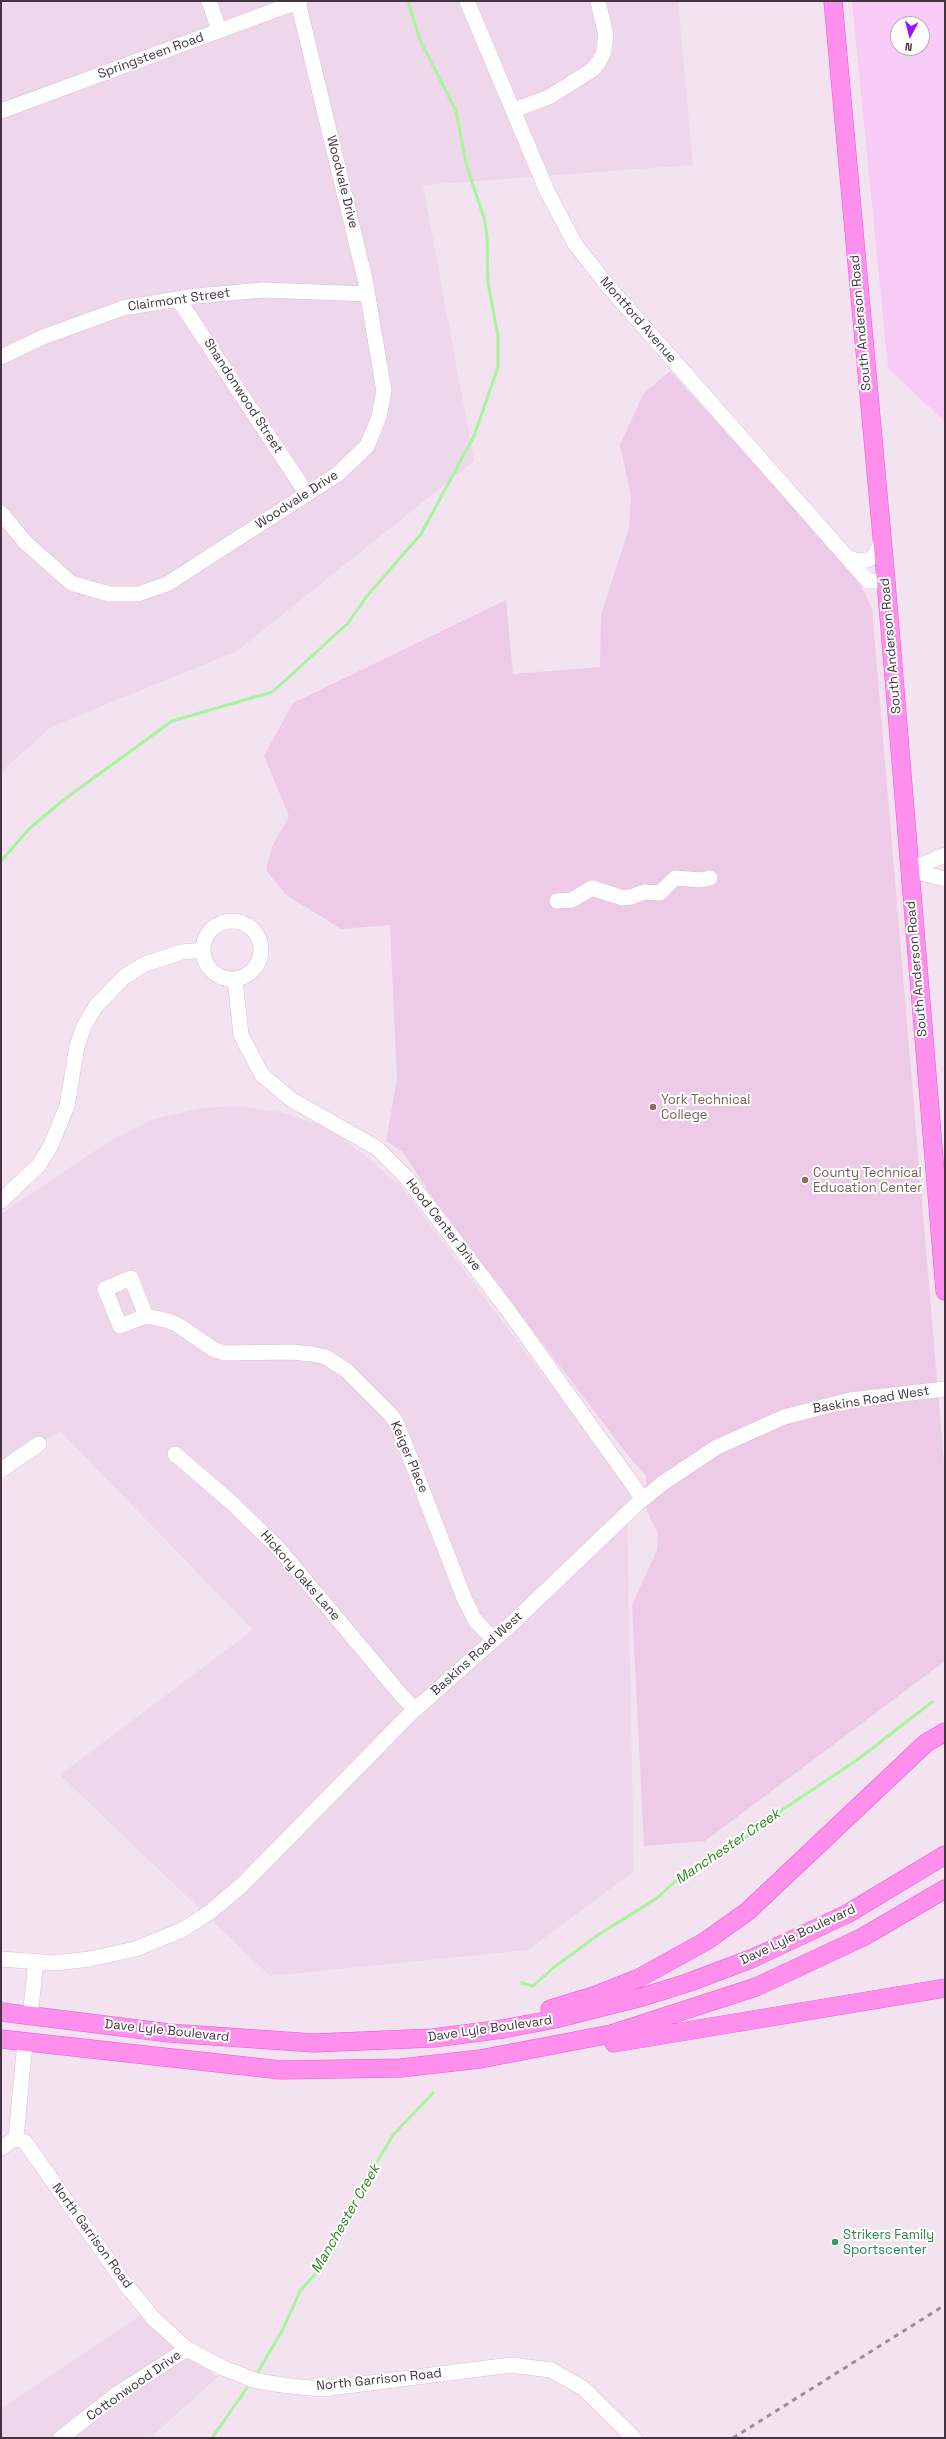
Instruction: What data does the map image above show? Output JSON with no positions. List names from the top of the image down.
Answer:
{
  "streets": {
    "main road": ["South Anderson Road", "Dave Lyle Boulevard"],
    "street": [
      "Springsteen Road",
      "Woodvale Drive",
      "Clairmont Street",
      "Montford Avenue",
      "Shandonwood Street",
      "Hood Center Drive",
      "Baskins Road West",
      "Keiger Place",
      "Hickory Oaks Lane",
      "North Garrison Road",
      "Cottonwood Drive"
    ]
  },
  "crossings": [
    ["Springsteen Road", "Woodvale Drive"],
    ["Woodvale Drive", "Clairmont Street"],
    ["Woodvale Drive", "Shandonwood Street"],
    ["Clairmont Street", "Shandonwood Street"],
    ["Montford Avenue", "South Anderson Road"],
    ["Hood Center Drive", "Baskins Road West"],
    ["Baskins Road West", "Keiger Place"],
    ["Baskins Road West", "Hickory Oaks Lane"],
    ["North Garrison Road", "Cottonwood Drive"]
  ],
  "water": ["Manchester Creek"],
  "places": ["York Technical College", "County Technical Education Center", "Strikers Family Sportscenter"],
  "north": "bottom"
}
